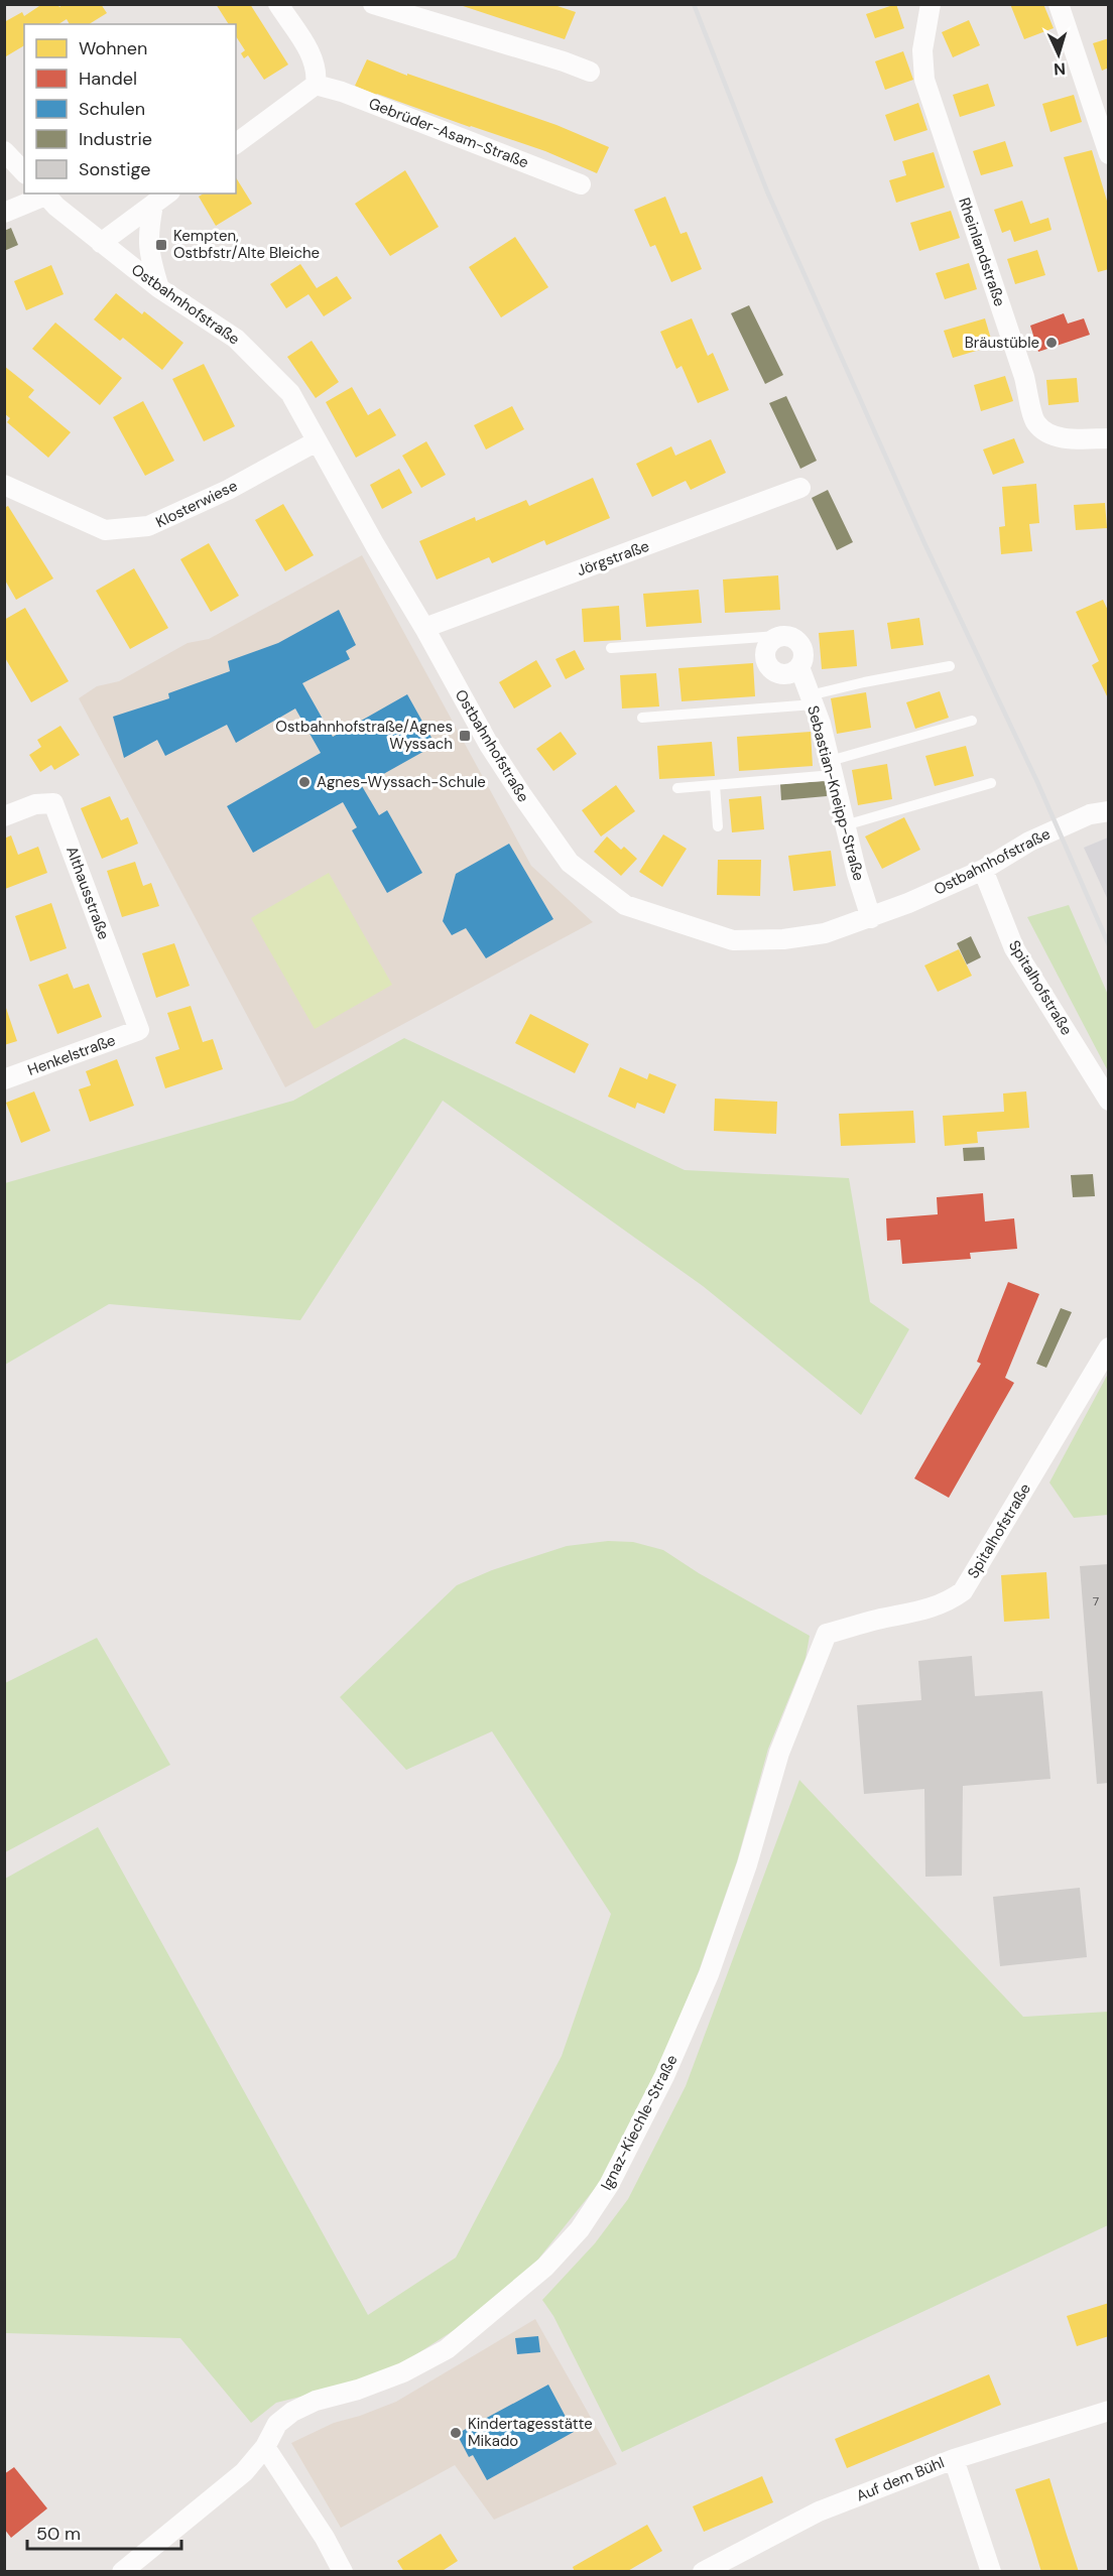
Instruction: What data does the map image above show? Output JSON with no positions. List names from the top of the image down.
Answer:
{
  "streets": {
    "street": [
      "Gebrüder-Asam-Straße",
      "Rheinlandstraße",
      "Ostbahnhofstraße",
      "Klosterwiese",
      "Jörgstraße",
      "Sebastian-Kneipp-Straße",
      "Althausstraße",
      "Spitalhofstraße",
      "Henkelstraße",
      "Ignaz-Kiechle-Straße",
      "Auf dem Bühl"
    ]
  },
  "crossings": [
    ["Ostbahnhofstraße", "Klosterwiese"],
    ["Ostbahnhofstraße", "Jörgstraße"],
    ["Ostbahnhofstraße", "Sebastian-Kneipp-Straße"],
    ["Ostbahnhofstraße", "Spitalhofstraße"],
    ["Althausstraße", "Henkelstraße"],
    ["Spitalhofstraße", "Ignaz-Kiechle-Straße"]
  ],
  "places": {
    "transit": ["Kempten, Ostbfstr/Alte Bleiche", "Ostbahnhofstraße/Agnes Wyssach"],
    "other": ["Bräustüble", "Agnes-Wyssach-Schule", "Kindertagesstätte Mikado"]
  },
  "house_numbers": ["7"],
  "legend": [
    "Wohnen",
    "Handel",
    "Schulen",
    "Industrie",
    "Sonstige"
  ],
  "scale_bar": "50 m",
  "north": "bottom"
}
